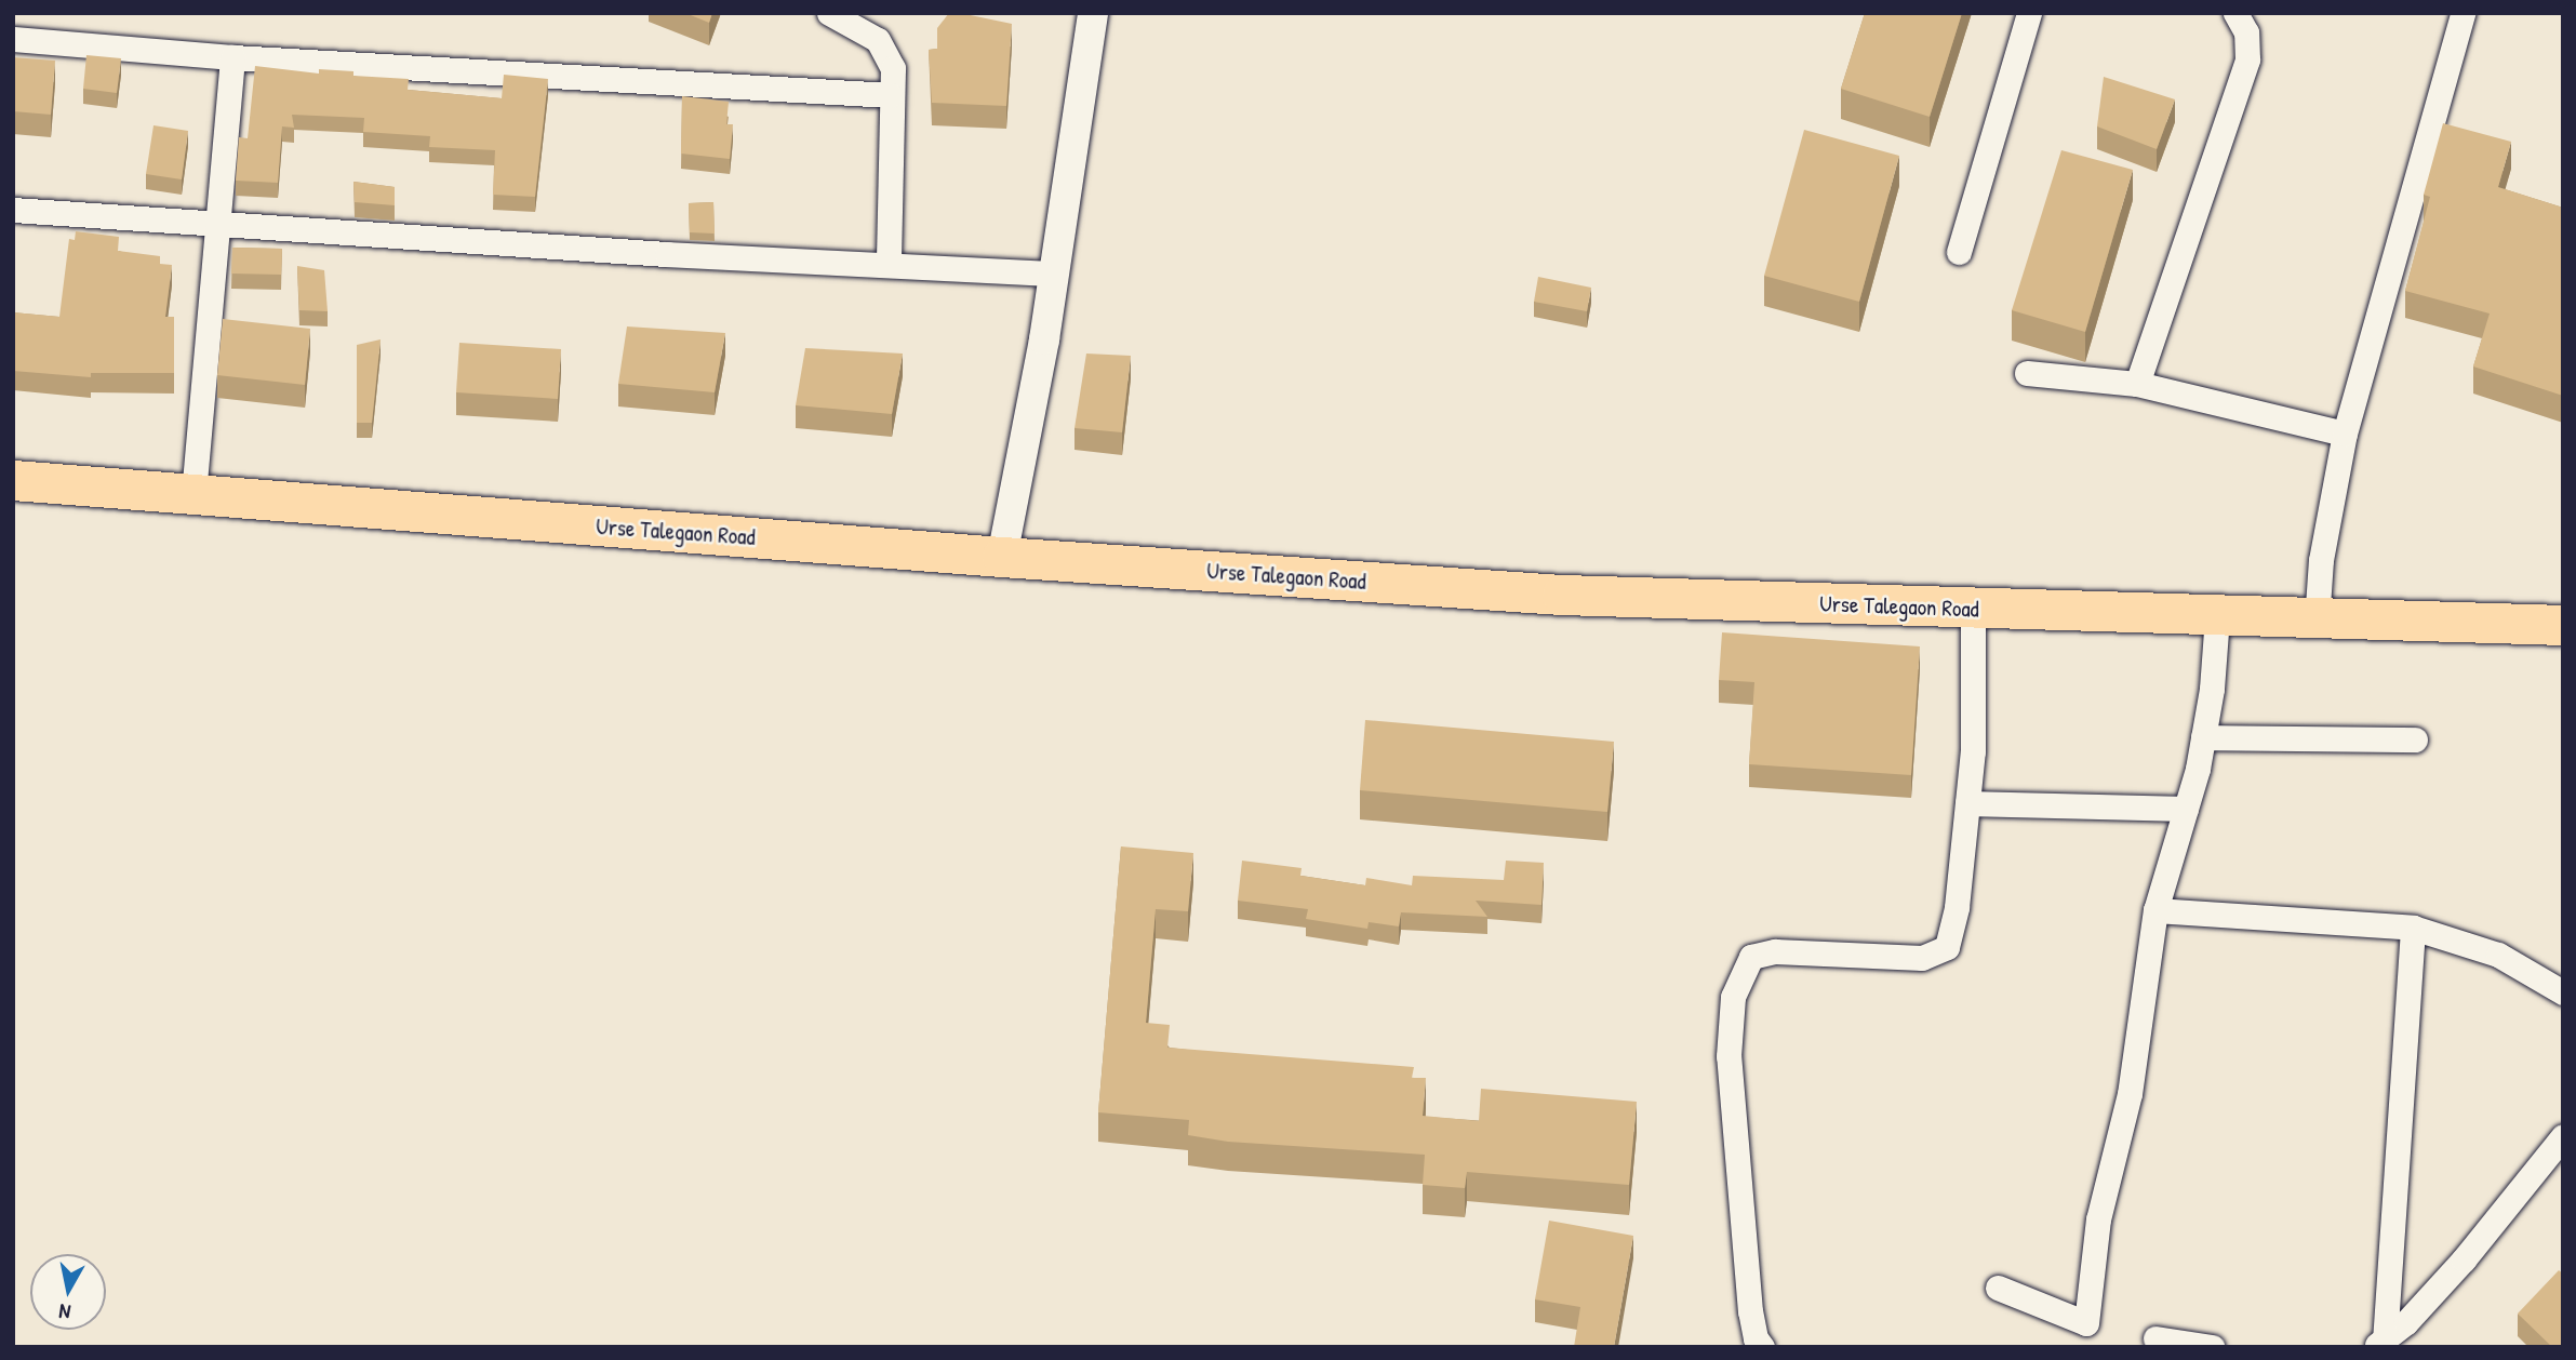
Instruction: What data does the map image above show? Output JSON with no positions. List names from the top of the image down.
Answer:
{
  "streets": {
    "highway": ["Urse Talegaon Road"]
  },
  "north": "bottom"
}
